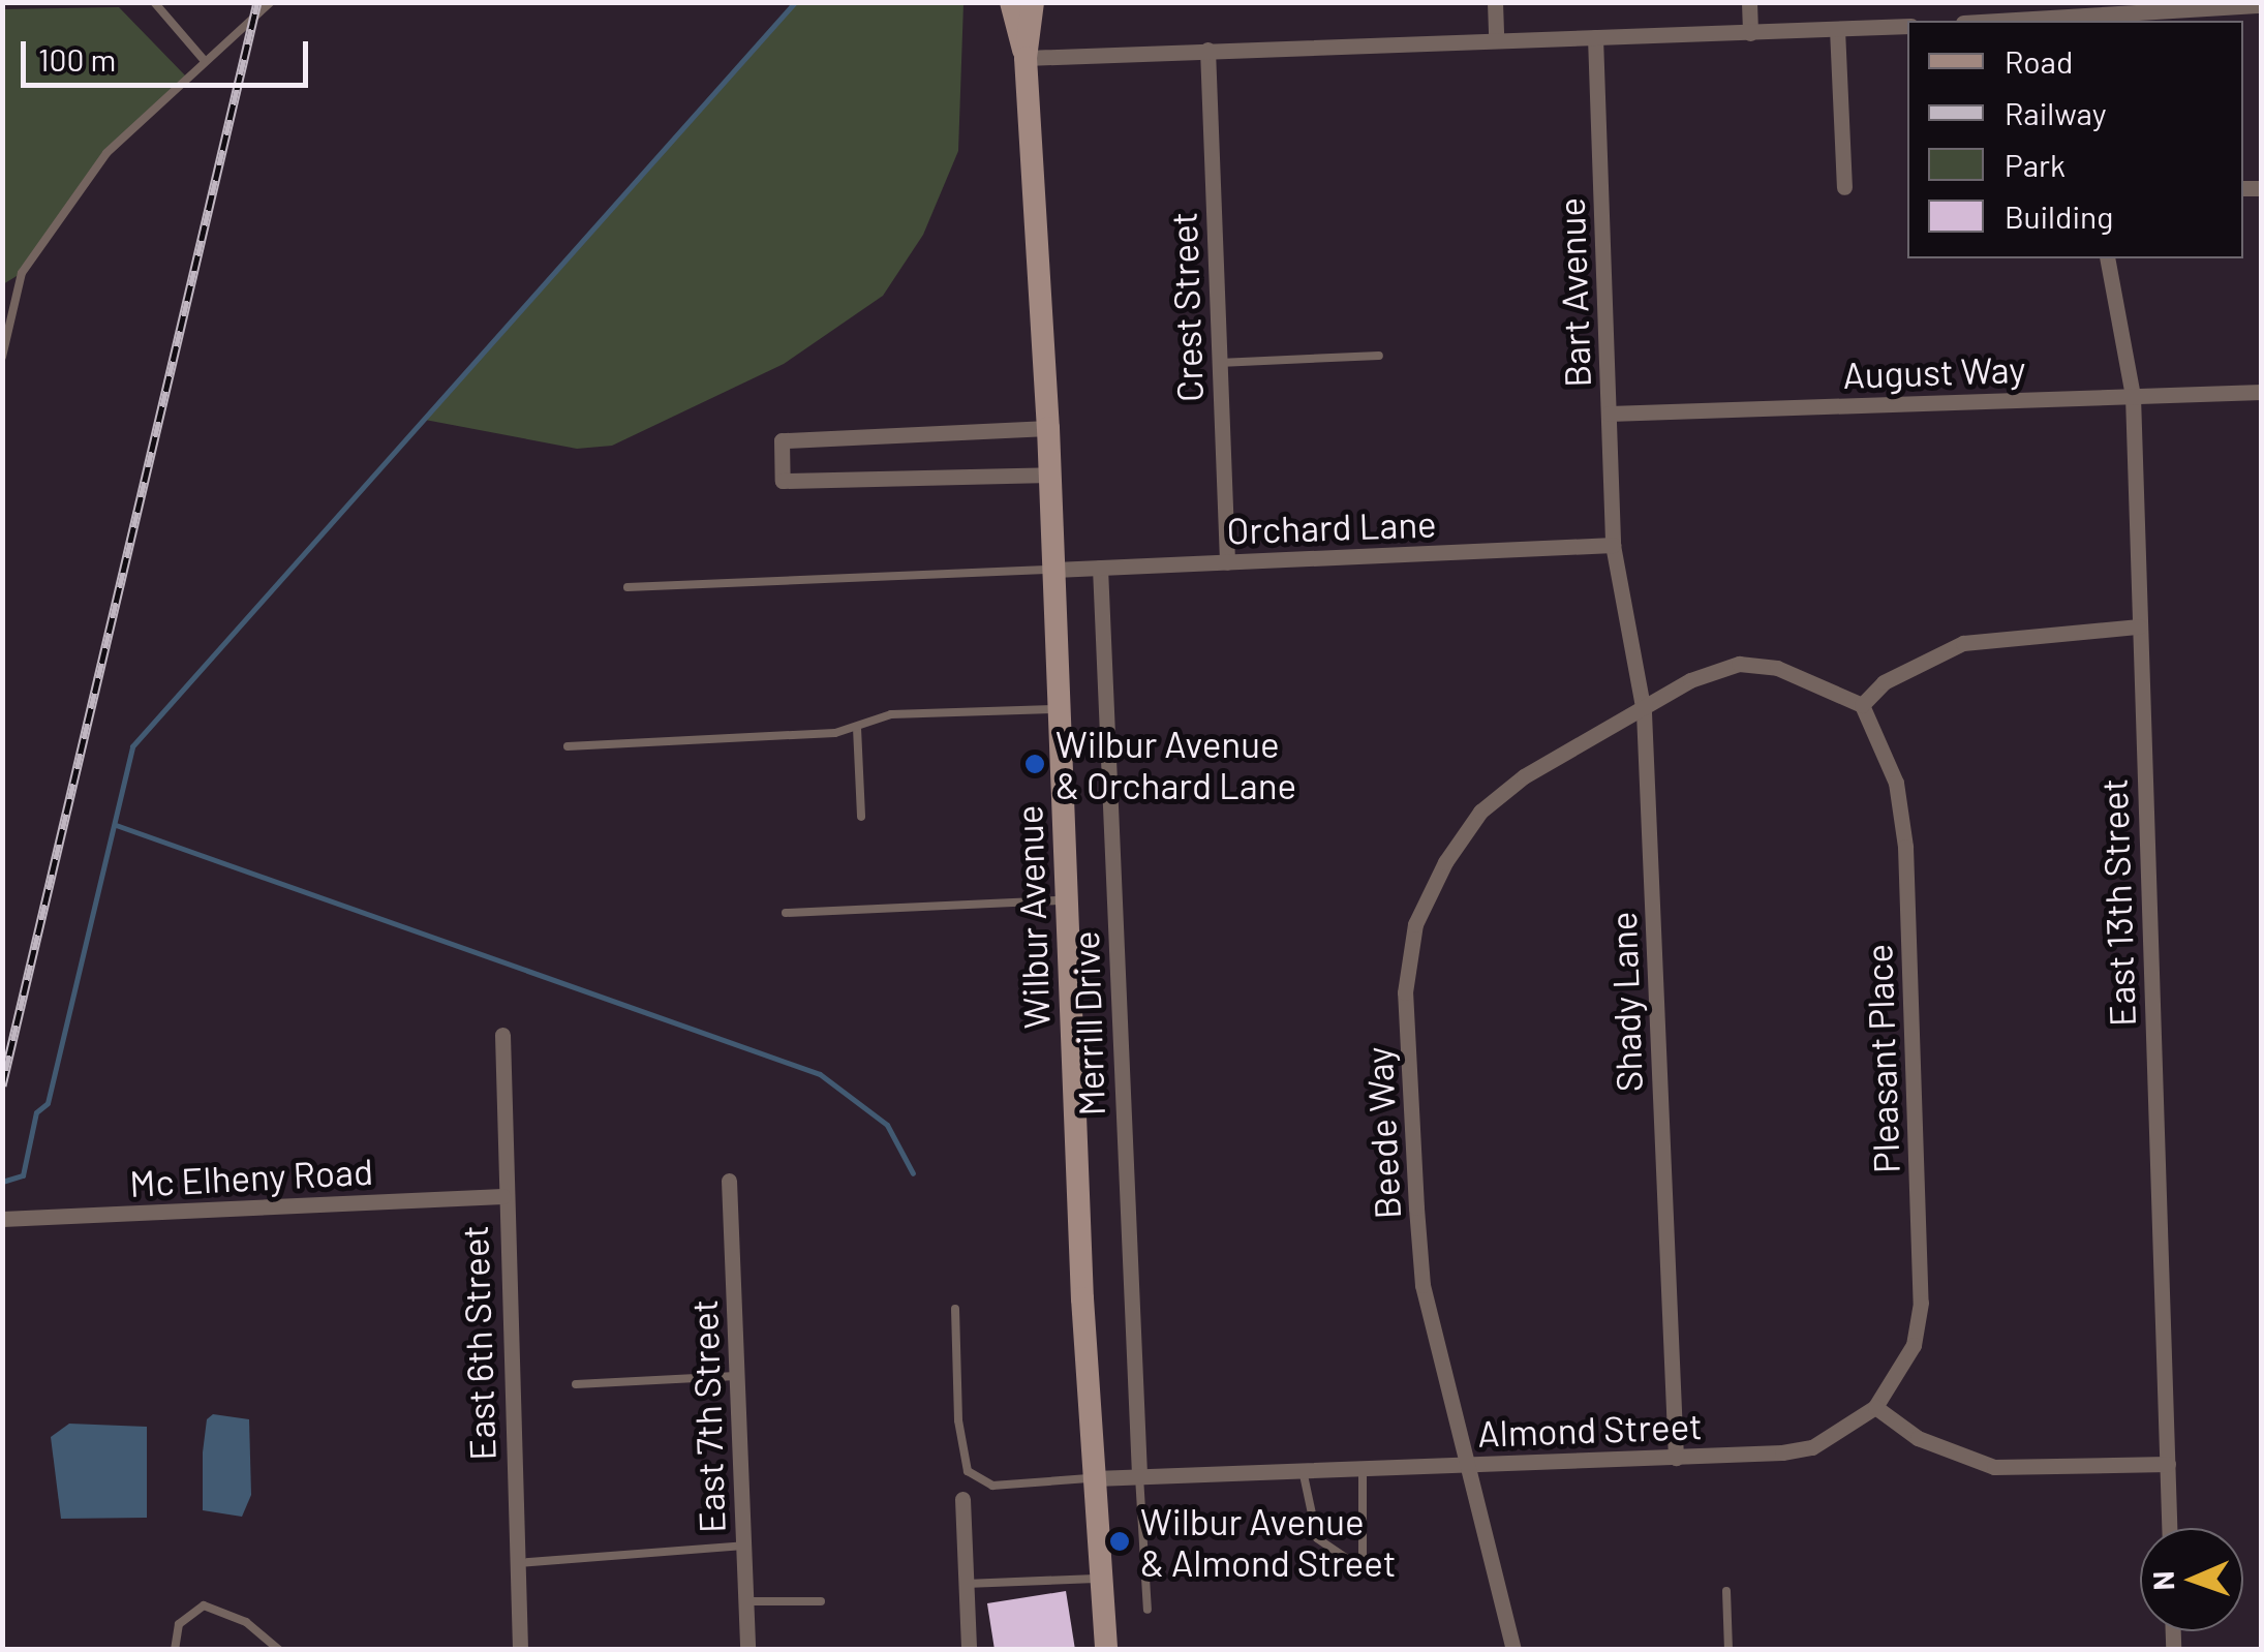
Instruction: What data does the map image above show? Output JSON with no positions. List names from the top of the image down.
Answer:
{
  "streets": {
    "main road": ["Wilbur Avenue"],
    "street": [
      "Bart Avenue",
      "Crest Street",
      "August Way",
      "Orchard Lane",
      "East 13th Street",
      "Shady Lane",
      "Merrill Drive",
      "Pleasant Place",
      "Beede Way",
      "Mc Elheny Road",
      "East 6th Street",
      "East 7th Street",
      "Almond Street"
    ]
  },
  "crossings": [
    ["Bart Avenue", "August Way"],
    ["Bart Avenue", "Orchard Lane"],
    ["Bart Avenue", "Shady Lane"],
    ["Crest Street", "Orchard Lane"],
    ["August Way", "East 13th Street"],
    ["Orchard Lane", "Wilbur Avenue"],
    ["Orchard Lane", "Shady Lane"],
    ["Orchard Lane", "Merrill Drive"],
    ["Wilbur Avenue", "Almond Street"],
    ["Shady Lane", "Beede Way"],
    ["Shady Lane", "Almond Street"],
    ["Merrill Drive", "Almond Street"],
    ["Pleasant Place", "Beede Way"],
    ["Pleasant Place", "Almond Street"],
    ["Beede Way", "Almond Street"],
    ["Mc Elheny Road", "East 6th Street"]
  ],
  "places": ["Wilbur Avenue & Orchard Lane", "Wilbur Avenue & Almond Street"],
  "legend": [
    "Road",
    "Railway",
    "Park",
    "Building"
  ],
  "scale_bar": "100 m",
  "north": "left"
}
